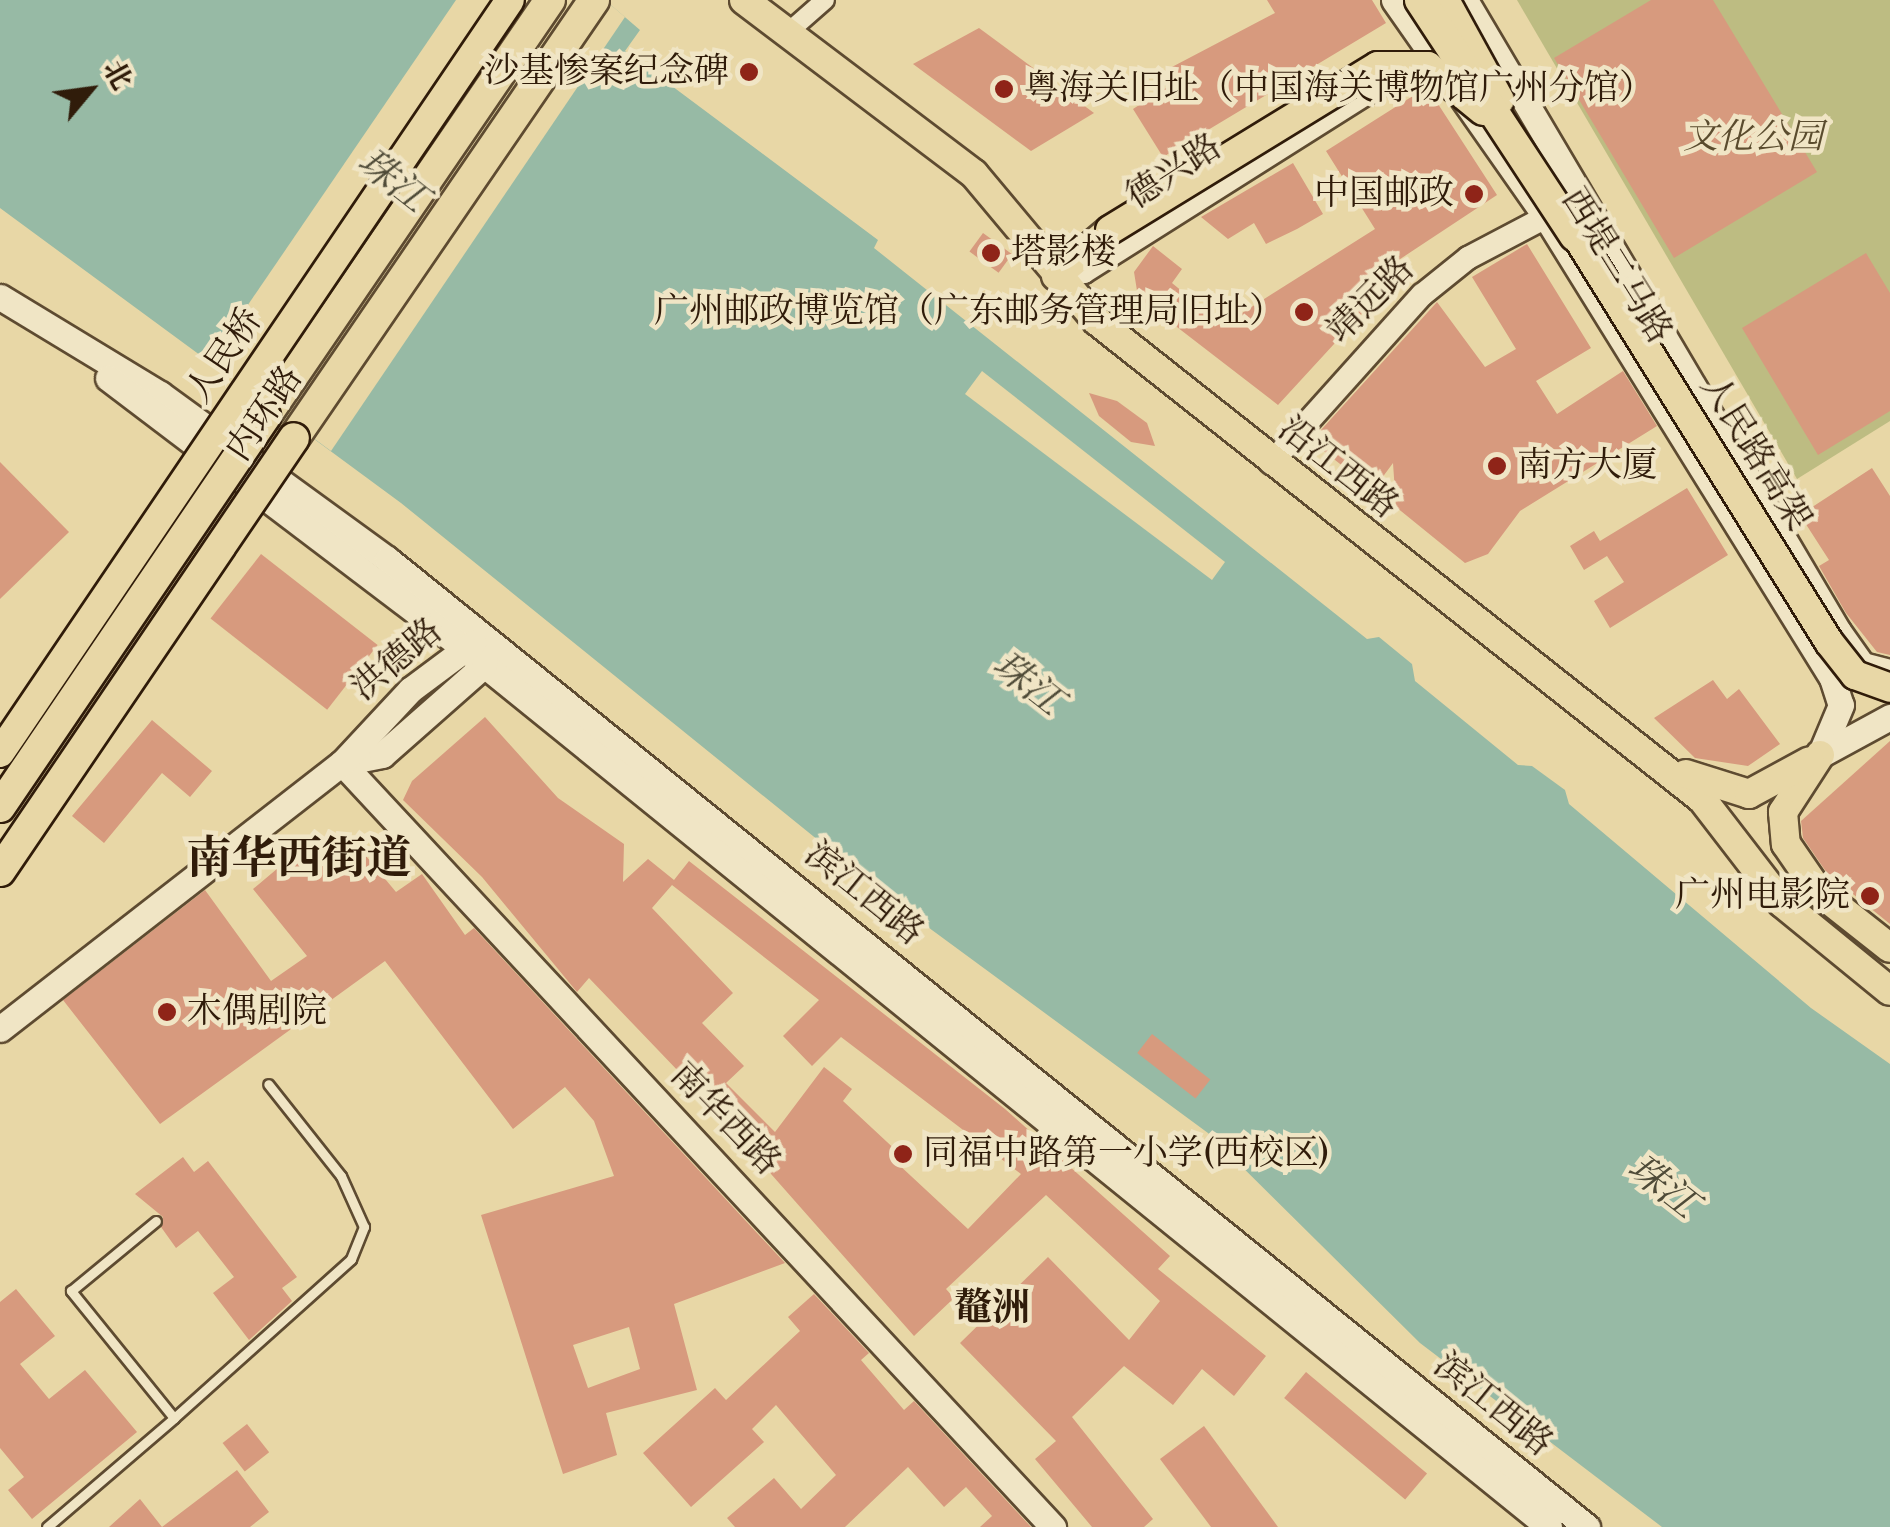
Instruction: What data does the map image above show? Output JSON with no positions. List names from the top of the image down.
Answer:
{
  "streets": {
    "highway": ["内环路"],
    "main road": [
      "西堤二马路",
      "人民桥",
      "人民路高架",
      "沿江西路",
      "洪德路",
      "滨江西路",
      "南华西路"
    ],
    "street": ["德兴路", "靖远路"]
  },
  "crossings": [
    ["德兴路", "西堤二马路"],
    ["德兴路", "沿江西路"],
    ["西堤二马路", "靖远路"],
    ["靖远路", "沿江西路"],
    ["洪德路", "滨江西路"],
    ["洪德路", "南华西路"]
  ],
  "districts": ["南华西街道", "鼇洲"],
  "water": ["珠江"],
  "parks": ["文化公园"],
  "places": [
    "沙基惨案纪念碑",
    "粤海关旧址（中国海关博物馆广州分馆）",
    "中国邮政",
    "塔影楼",
    "广州邮政博览馆（广东邮务管理局旧址）",
    "南方大厦",
    "广州电影院",
    "木偶剧院",
    "同福中路第一小学(西校区)"
  ],
  "north": "top right"
}
